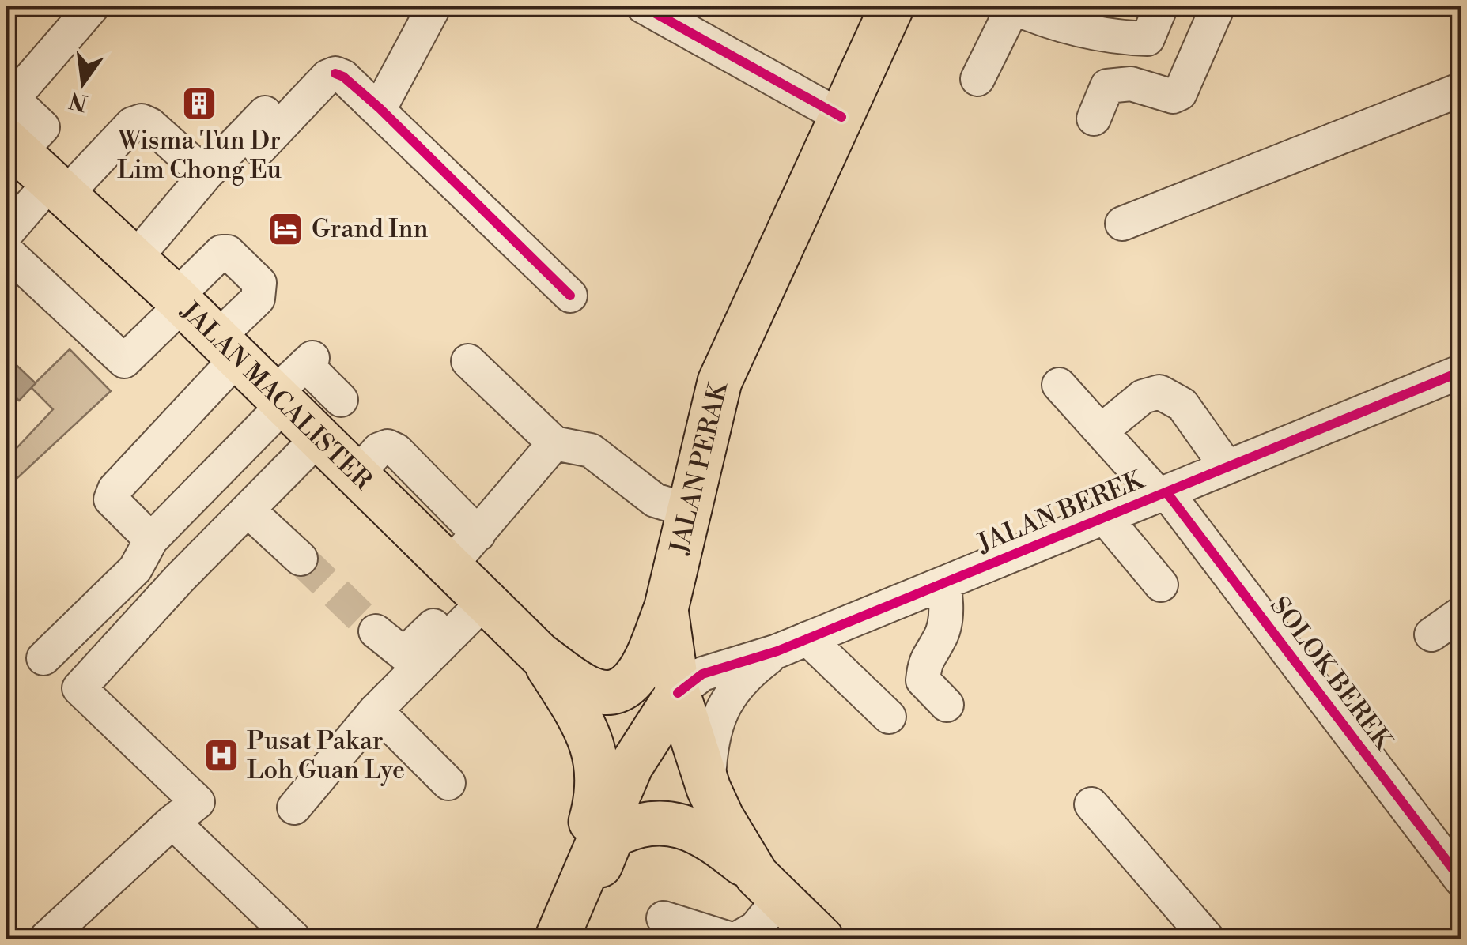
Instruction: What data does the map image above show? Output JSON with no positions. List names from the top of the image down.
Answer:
{
  "streets": {
    "main road": ["JALAN MACALISTER", "JALAN PERAK"],
    "street": ["JALAN BEREK", "SOLOK BEREK"]
  },
  "crossings": [
    ["JALAN MACALISTER", "JALAN PERAK"],
    ["JALAN PERAK", "JALAN BEREK"],
    ["JALAN BEREK", "SOLOK BEREK"]
  ],
  "places": {
    "building": ["Wisma Tun Dr Lim Chong Eu"],
    "hotel": ["Grand Inn"],
    "hospital": ["Pusat Pakar Loh Guan Lye"]
  },
  "north": "bottom"
}
